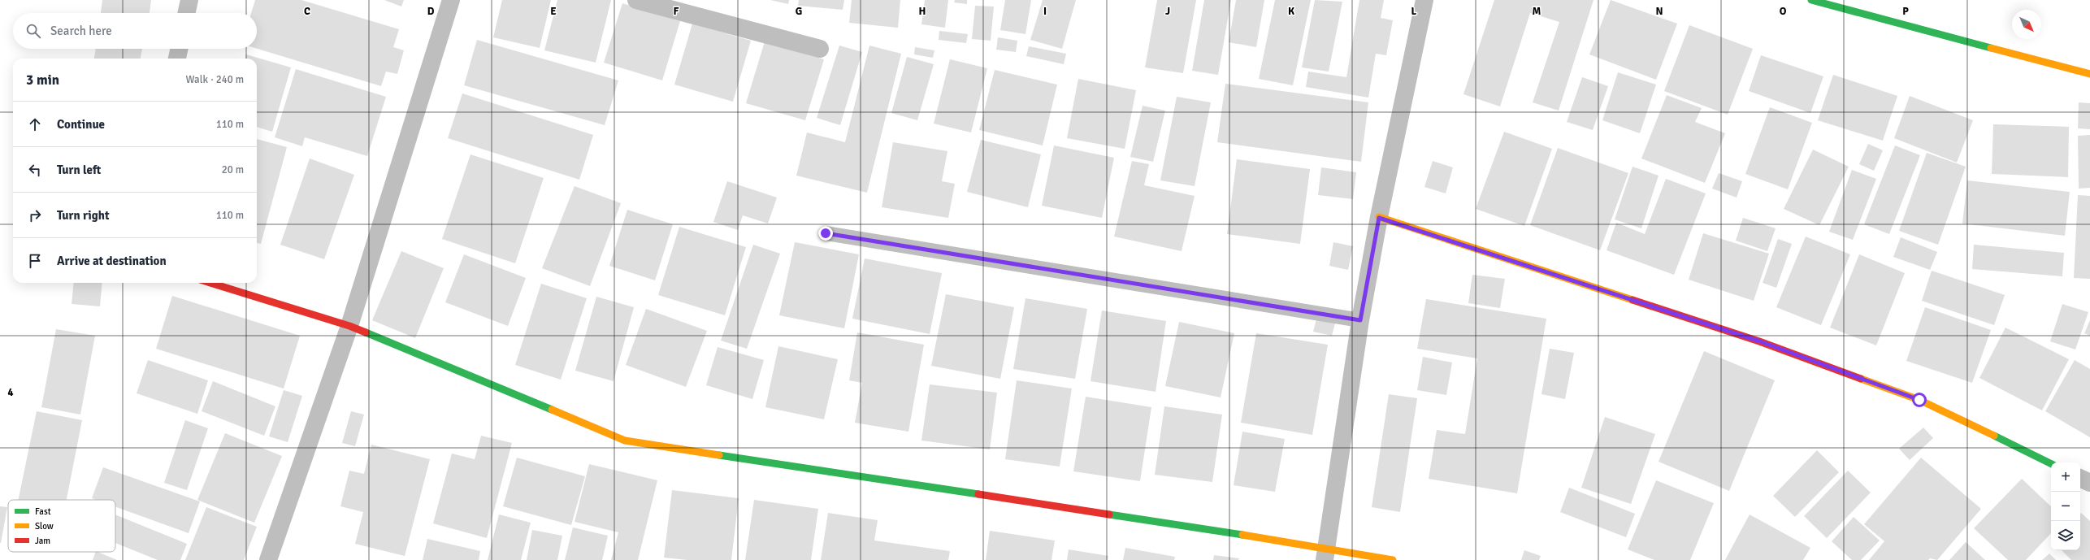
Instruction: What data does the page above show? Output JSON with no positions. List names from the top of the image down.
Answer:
{
  "legend": ["Fast", "Slow", "Jam"],
  "north": "bottom right",
  "page": {
    "search": "Search here",
    "heading": ["3 min", "Walk · 240 m"],
    "list": [
      ["Continue", "110 m"],
      ["Turn left", "20 m"],
      ["Turn right", "110 m"],
      "Arrive at destination"
    ],
    "map_buttons": ["+", "−"]
  },
  "grid": {
    "columns": [
      "C",
      "D",
      "E",
      "F",
      "G",
      "H",
      "I",
      "J",
      "K",
      "L",
      "M",
      "N",
      "O",
      "P"
    ],
    "rows": ["4"]
  }
}
